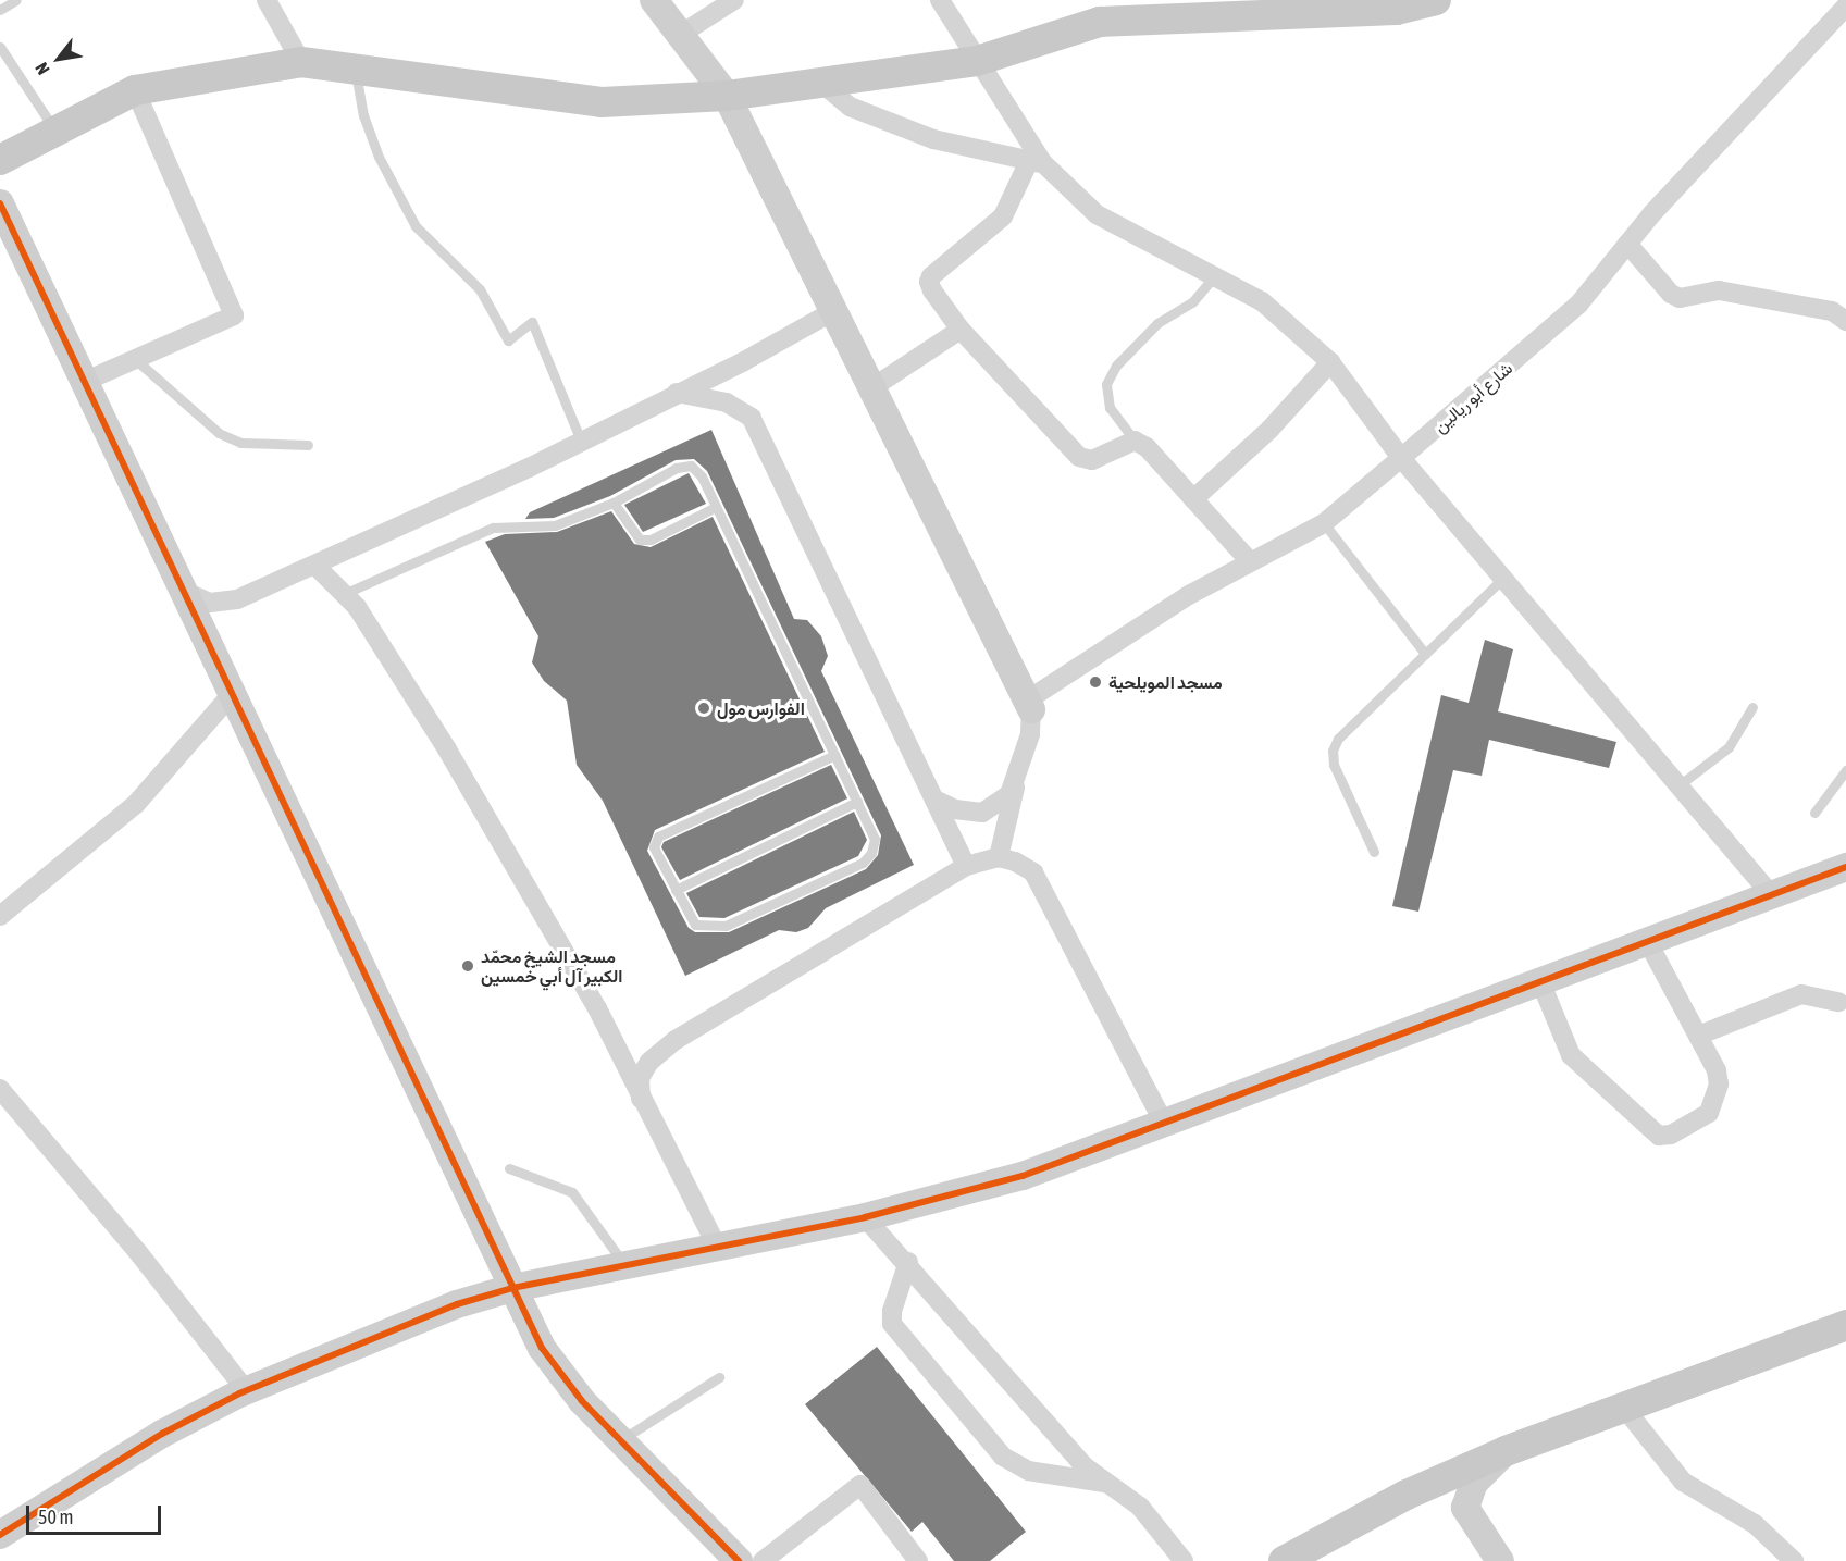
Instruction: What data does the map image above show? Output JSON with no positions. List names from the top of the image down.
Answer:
{
  "streets": {
    "street": ["شارع أبو ريالين"]
  },
  "places": ["مسجد المويلحية", "الفوارس مول", "مسجد الشيخ محمّد الكبير آل أبي خمسين"],
  "scale_bar": "50 m",
  "north": "bottom left"
}
